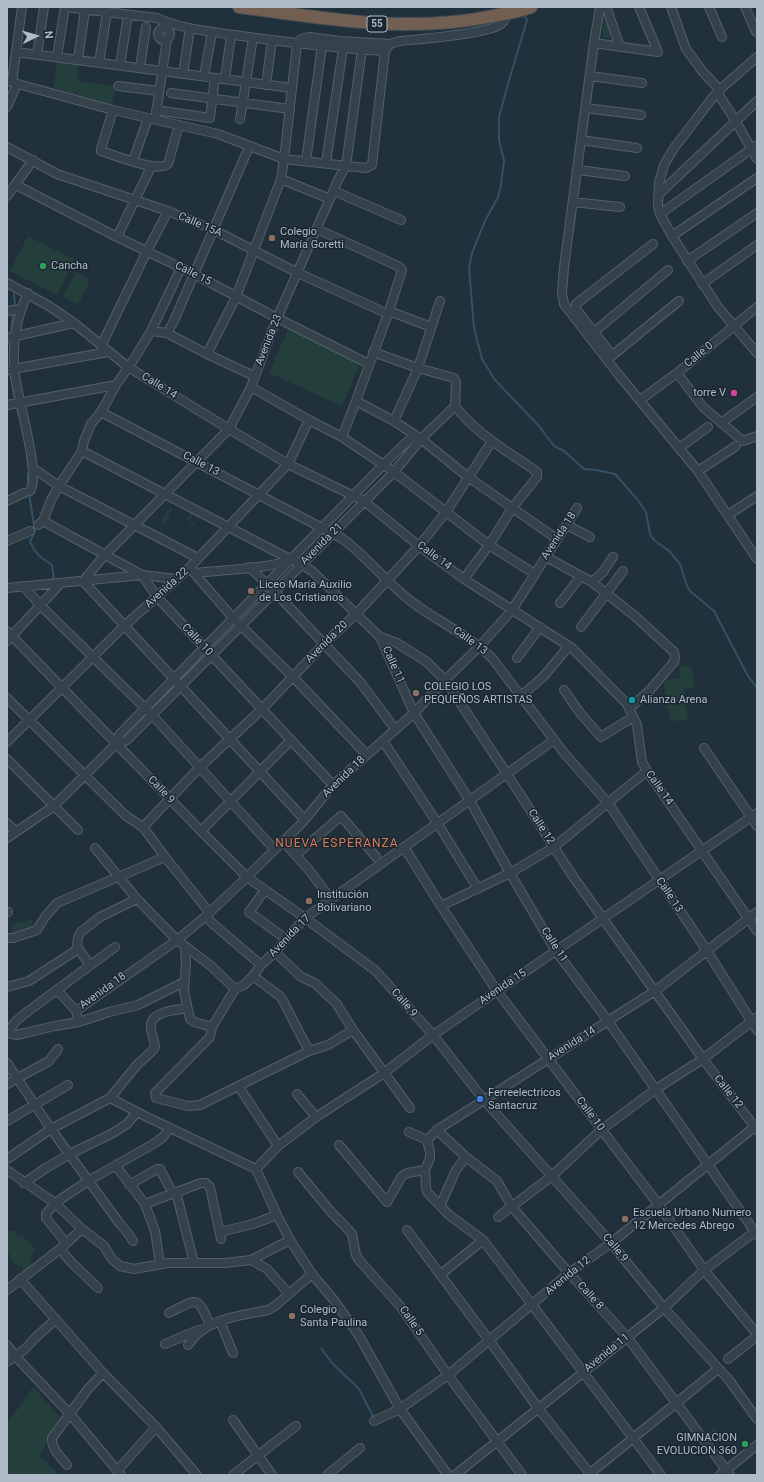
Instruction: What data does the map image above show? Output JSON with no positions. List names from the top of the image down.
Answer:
{
  "streets": {
    "highway": ["55"],
    "street": [
      "Calle 15A",
      "Calle 15",
      "Avenida 23",
      "Calle 0",
      "Calle 14",
      "Calle 13",
      "Avenida 18",
      "Avenida 21",
      "Avenida 22",
      "Calle 10",
      "Avenida 20",
      "Calle 11",
      "Calle 9",
      "Calle 12",
      "Avenida 17",
      "Avenida 15",
      "Avenida 14",
      "Avenida 12",
      "Calle 8",
      "Calle 5",
      "Avenida 11"
    ]
  },
  "crossings": [
    ["Calle 15A", "Avenida 23"],
    ["Calle 15", "Avenida 23"],
    ["Avenida 23", "Calle 14"],
    ["Avenida 23", "Calle 13"],
    ["Avenida 23", "Calle 10"],
    ["Calle 14", "Avenida 18"],
    ["Calle 14", "Avenida 21"],
    ["Calle 14", "Avenida 22"],
    ["Calle 14", "Avenida 20"],
    ["Calle 14", "Avenida 15"],
    ["Calle 14", "Avenida 14"],
    ["Calle 13", "Avenida 18"],
    ["Calle 13", "Avenida 21"],
    ["Calle 13", "Avenida 22"],
    ["Calle 13", "Avenida 20"],
    ["Calle 13", "Avenida 17"],
    ["Calle 13", "Avenida 15"],
    ["Calle 13", "Avenida 14"],
    ["Avenida 18", "Calle 10"],
    ["Avenida 18", "Calle 11"],
    ["Avenida 18", "Calle 9"],
    ["Avenida 18", "Calle 12"],
    ["Avenida 21", "Calle 10"],
    ["Avenida 21", "Calle 9"],
    ["Avenida 21", "Calle 12"],
    ["Avenida 22", "Calle 10"],
    ["Avenida 22", "Calle 9"],
    ["Calle 10", "Avenida 20"],
    ["Calle 10", "Avenida 17"],
    ["Calle 10", "Avenida 15"],
    ["Calle 10", "Avenida 14"],
    ["Calle 10", "Avenida 12"],
    ["Calle 10", "Avenida 11"],
    ["Avenida 20", "Calle 9"],
    ["Avenida 20", "Calle 12"],
    ["Calle 11", "Calle 12"],
    ["Calle 11", "Avenida 17"],
    ["Calle 11", "Avenida 15"],
    ["Calle 11", "Avenida 14"],
    ["Calle 11", "Avenida 12"],
    ["Calle 11", "Avenida 11"],
    ["Calle 9", "Avenida 17"],
    ["Calle 9", "Avenida 15"],
    ["Calle 9", "Avenida 14"],
    ["Calle 9", "Avenida 12"],
    ["Calle 9", "Avenida 11"],
    ["Calle 12", "Avenida 17"],
    ["Calle 12", "Avenida 15"],
    ["Calle 12", "Avenida 14"],
    ["Calle 12", "Avenida 12"],
    ["Avenida 14", "Calle 8"],
    ["Avenida 12", "Calle 8"],
    ["Avenida 12", "Calle 5"],
    ["Calle 8", "Avenida 11"],
    ["Calle 5", "Avenida 11"]
  ],
  "districts": ["NUEVA ESPERANZA"],
  "places": [
    "Colegio María Goretti",
    "Cancha",
    "torre V",
    "Liceo María Auxilio de Los Cristianos",
    "COLEGIO LOS PEQUEÑOS ARTISTAS",
    "Alianza Arena",
    "Institución Bolivariano",
    "Ferreelectricos Santacruz",
    "Escuela Urbano Numero 12 Mercedes Abrego",
    "Colegio Santa Paulina",
    "GIMNACION EVOLUCION 360"
  ],
  "north": "right"
}
